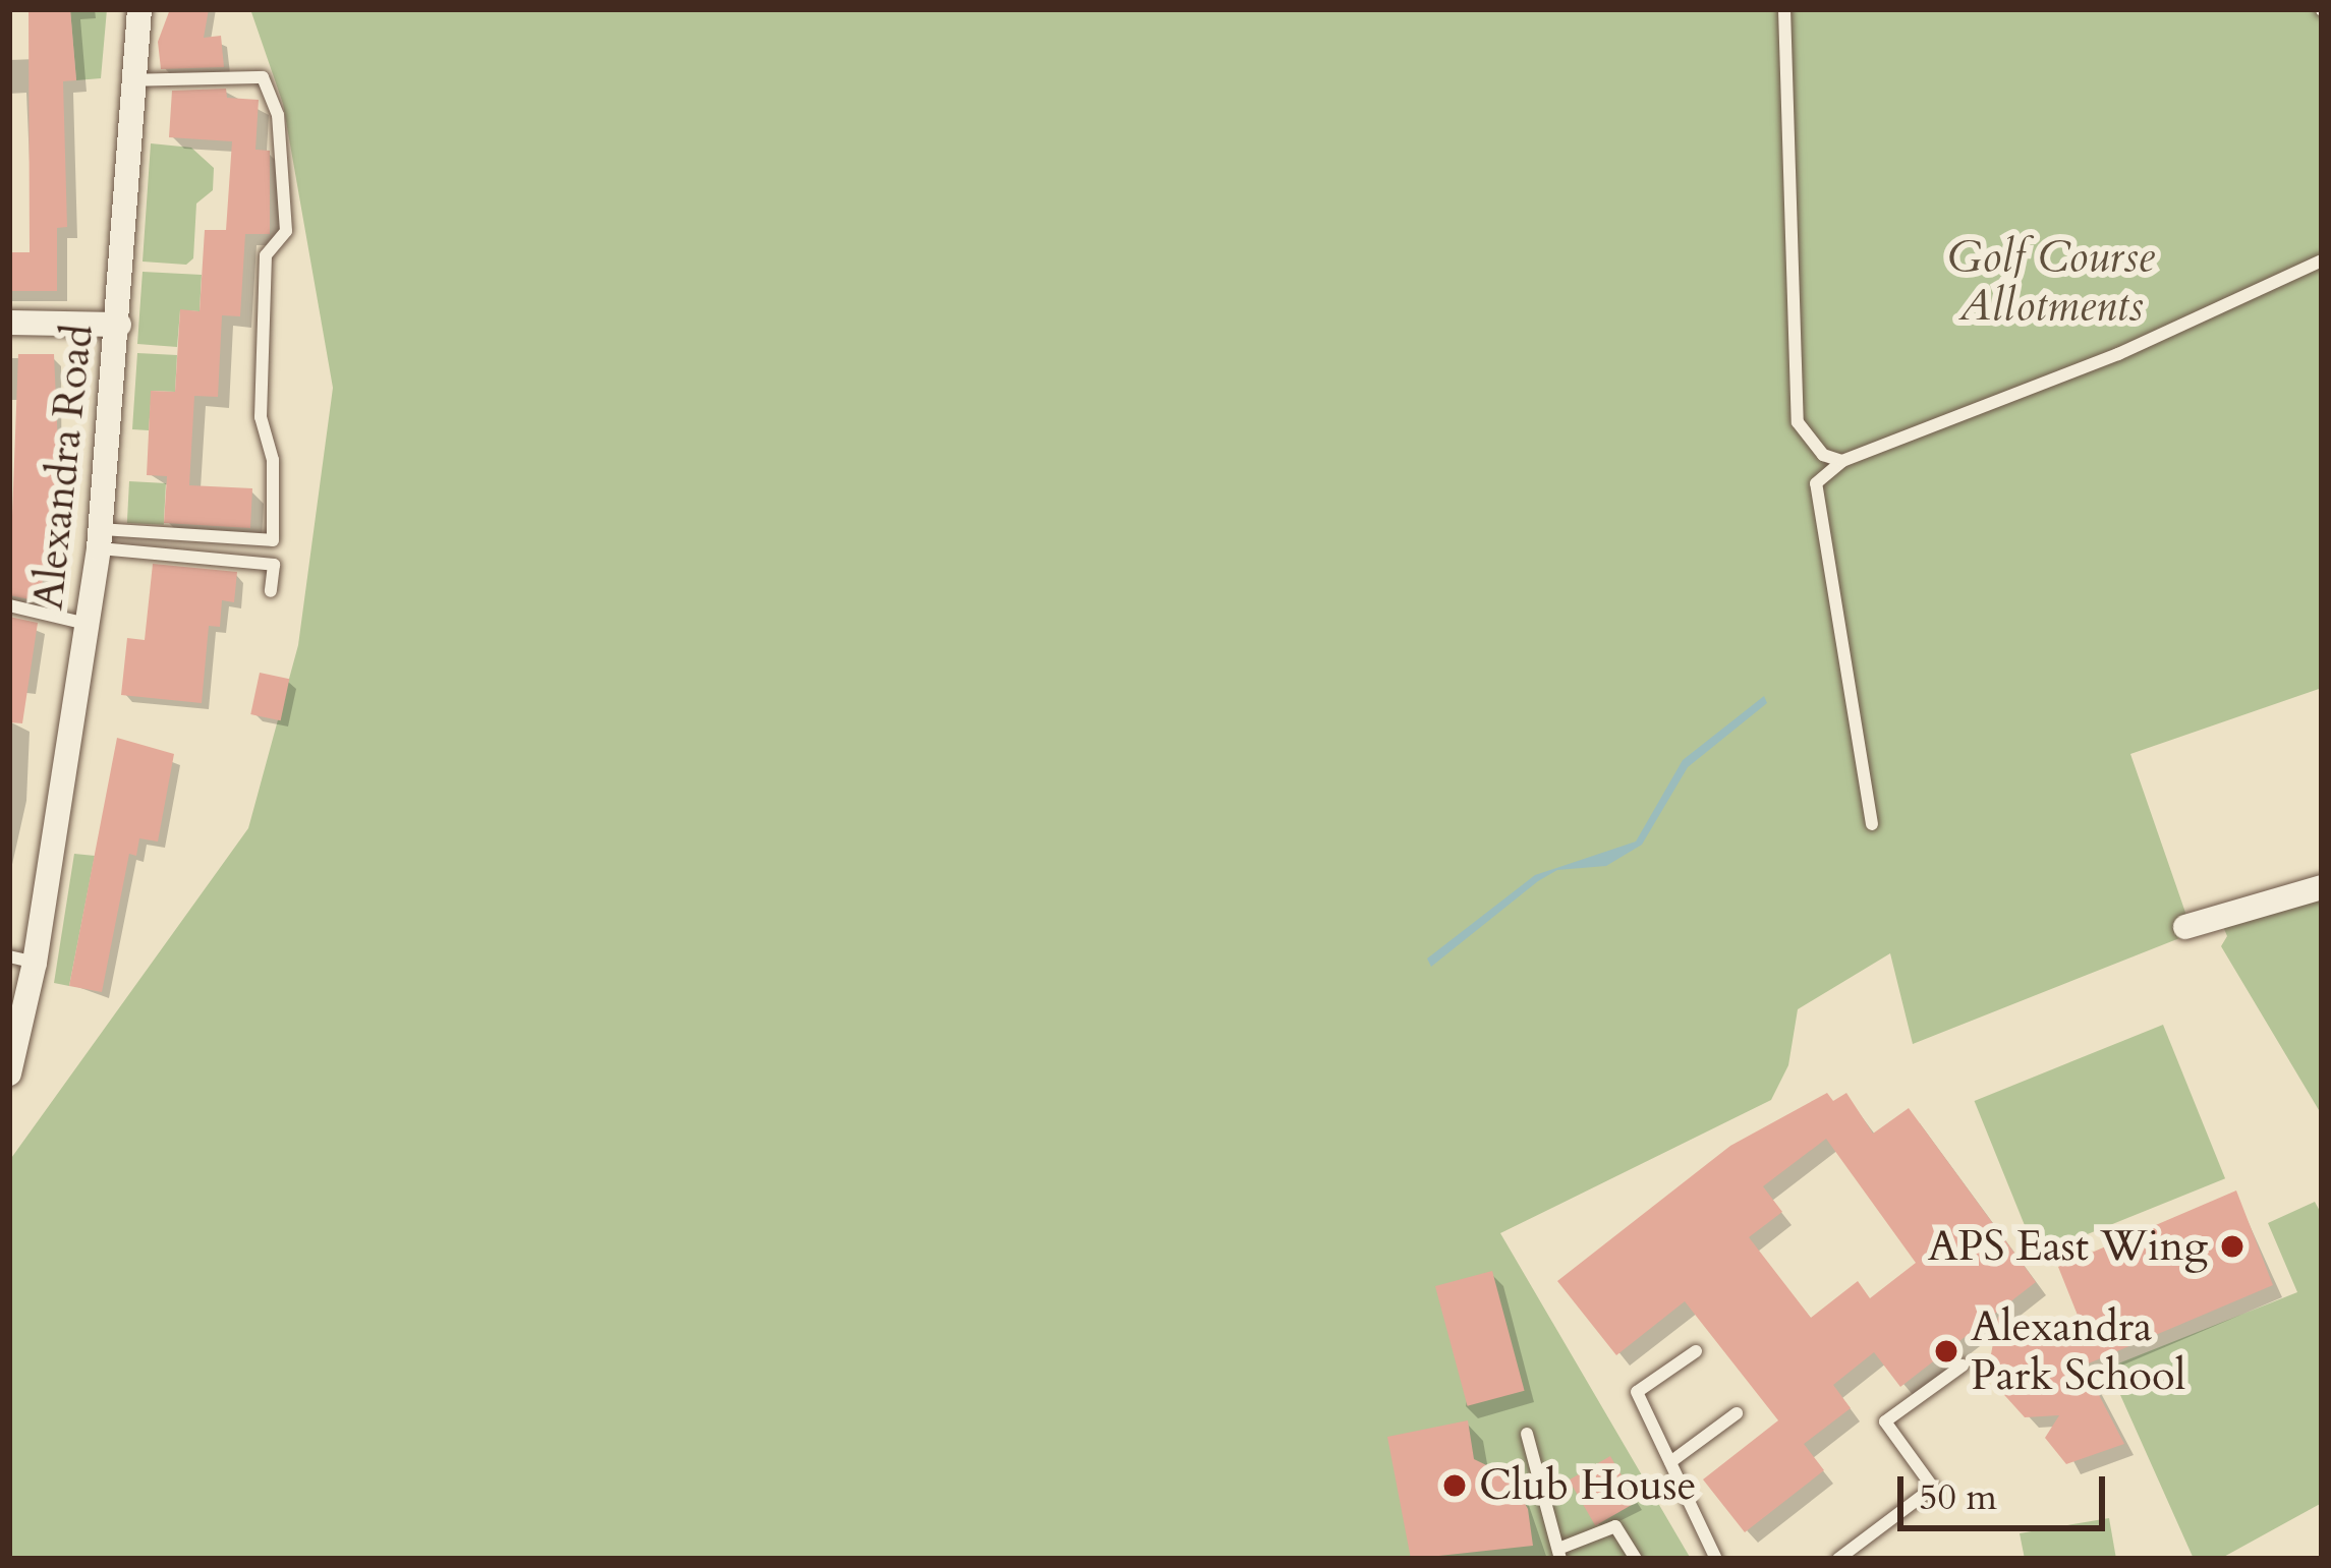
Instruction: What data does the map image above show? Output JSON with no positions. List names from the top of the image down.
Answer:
{
  "streets": {
    "street": ["Alexandra Road"]
  },
  "parks": ["Golf Course Allotments"],
  "places": ["APS East Wing", "Alexandra Park School", "Club House"],
  "scale_bar": "50 m"
}
